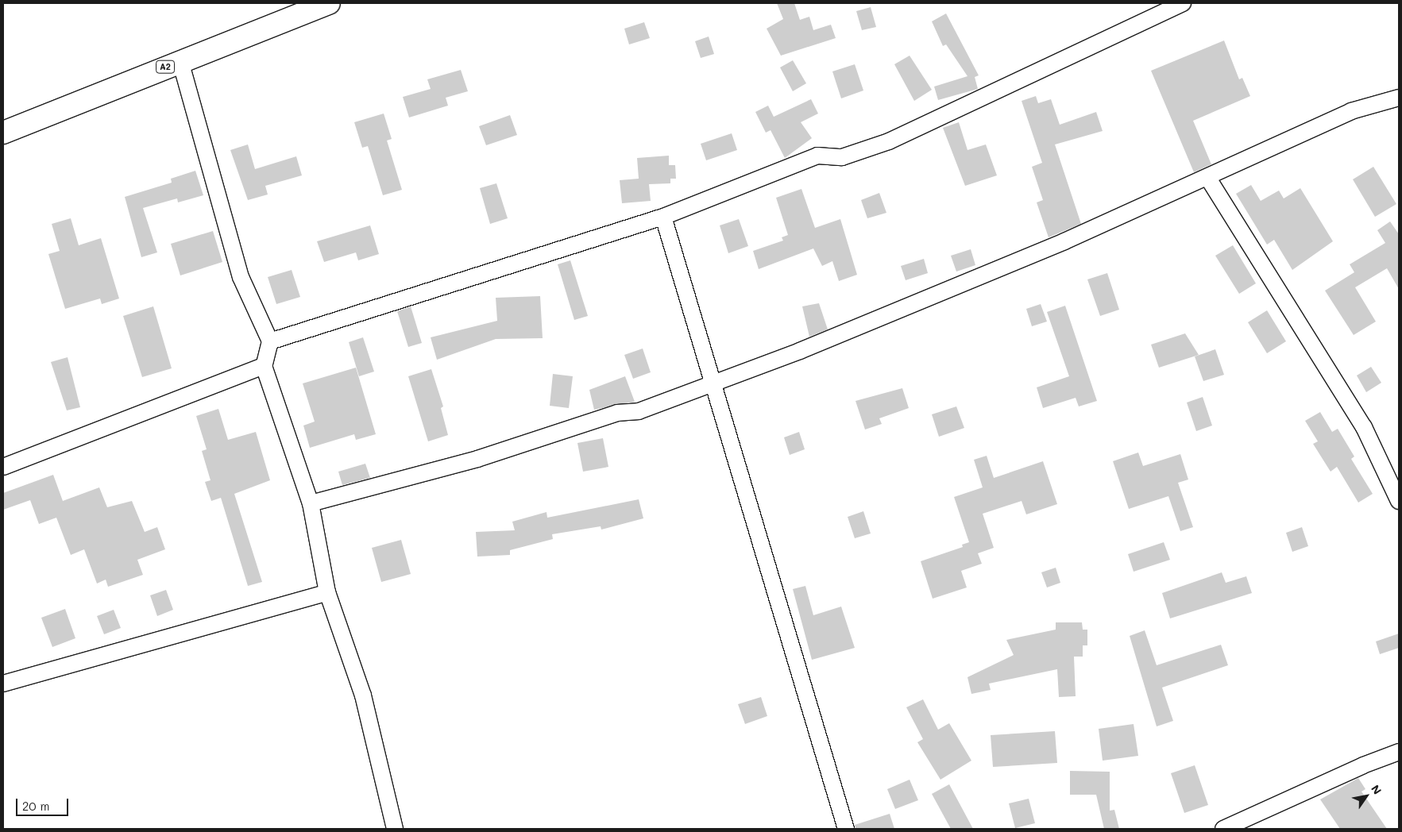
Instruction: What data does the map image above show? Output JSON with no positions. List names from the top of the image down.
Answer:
{
  "streets": {
    "highway": ["A2"]
  },
  "scale_bar": "20 m",
  "north": "top right"
}
